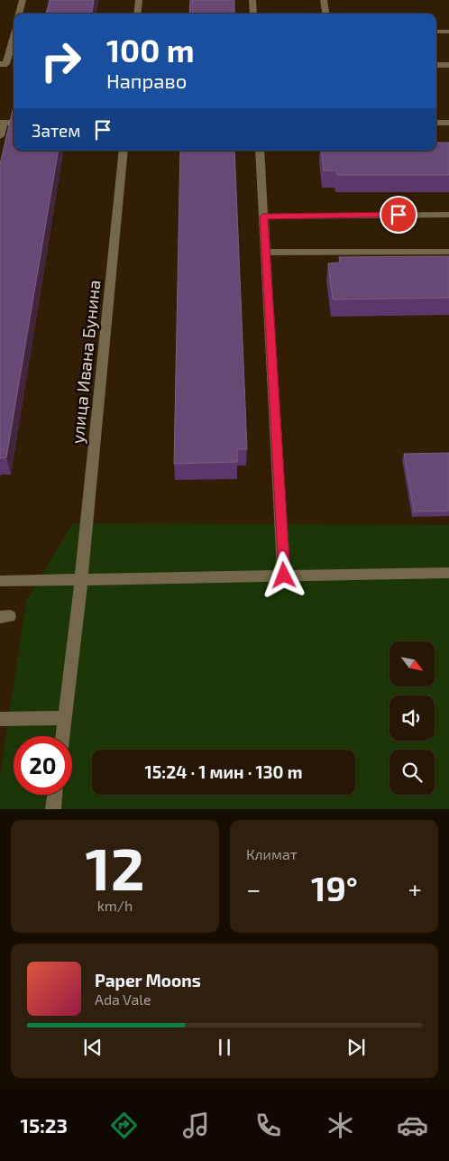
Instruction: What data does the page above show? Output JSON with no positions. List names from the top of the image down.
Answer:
{
  "streets": {
    "street": ["улица Ивана Бунина"]
  },
  "north": "bottom right",
  "page": {
    "turn": ["100 m", "Направо"],
    "then": "Затем",
    "limit": "20",
    "trip": "15:24 · 1 мин · 130 m",
    "tile": [
      ["12", "km/h"],
      "Климат"
    ],
    "heat": ["−", "19°", "+"],
    "song": ["Paper Moons", "Ada Vale"],
    "tabs": "15:23"
  }
}
